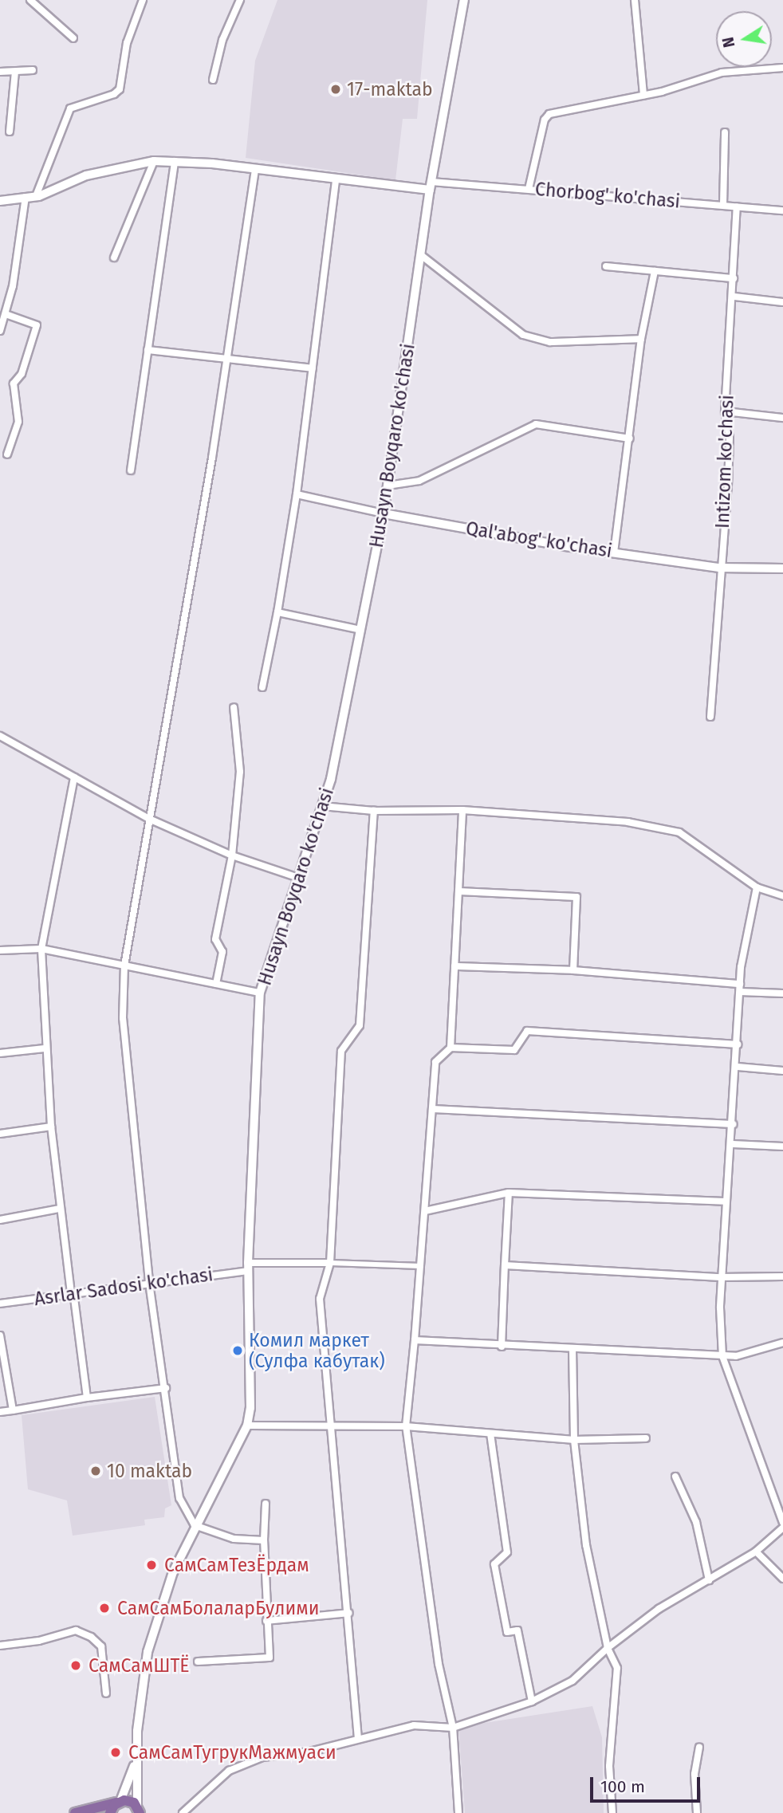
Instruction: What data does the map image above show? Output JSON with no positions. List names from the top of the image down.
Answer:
{
  "streets": {
    "main road": ["Husayn Boyqaro ko'chasi"],
    "street": [
      "Сhorbog' ko'chasi",
      "Intizom ko'chasi",
      "Qal'abog' ko'chasi",
      "Asrlar Sadosi ko'chasi"
    ]
  },
  "crossings": [
    ["Сhorbog' ko'chasi", "Husayn Boyqaro ko'chasi"],
    ["Сhorbog' ko'chasi", "Intizom ko'chasi"],
    ["Husayn Boyqaro ko'chasi", "Qal'abog' ko'chasi"],
    ["Husayn Boyqaro ko'chasi", "Asrlar Sadosi ko'chasi"],
    ["Intizom ko'chasi", "Qal'abog' ko'chasi"]
  ],
  "places": [
    "17-maktab",
    "Комил маркет (Сулфа кабутак)",
    "10 maktab",
    "СамСамТезЁрдам",
    "СамСамБолаларБулими",
    "СамСамШТЁ",
    "СамСамТугрукМажмуаси"
  ],
  "scale_bar": "100 m",
  "north": "left"
}
